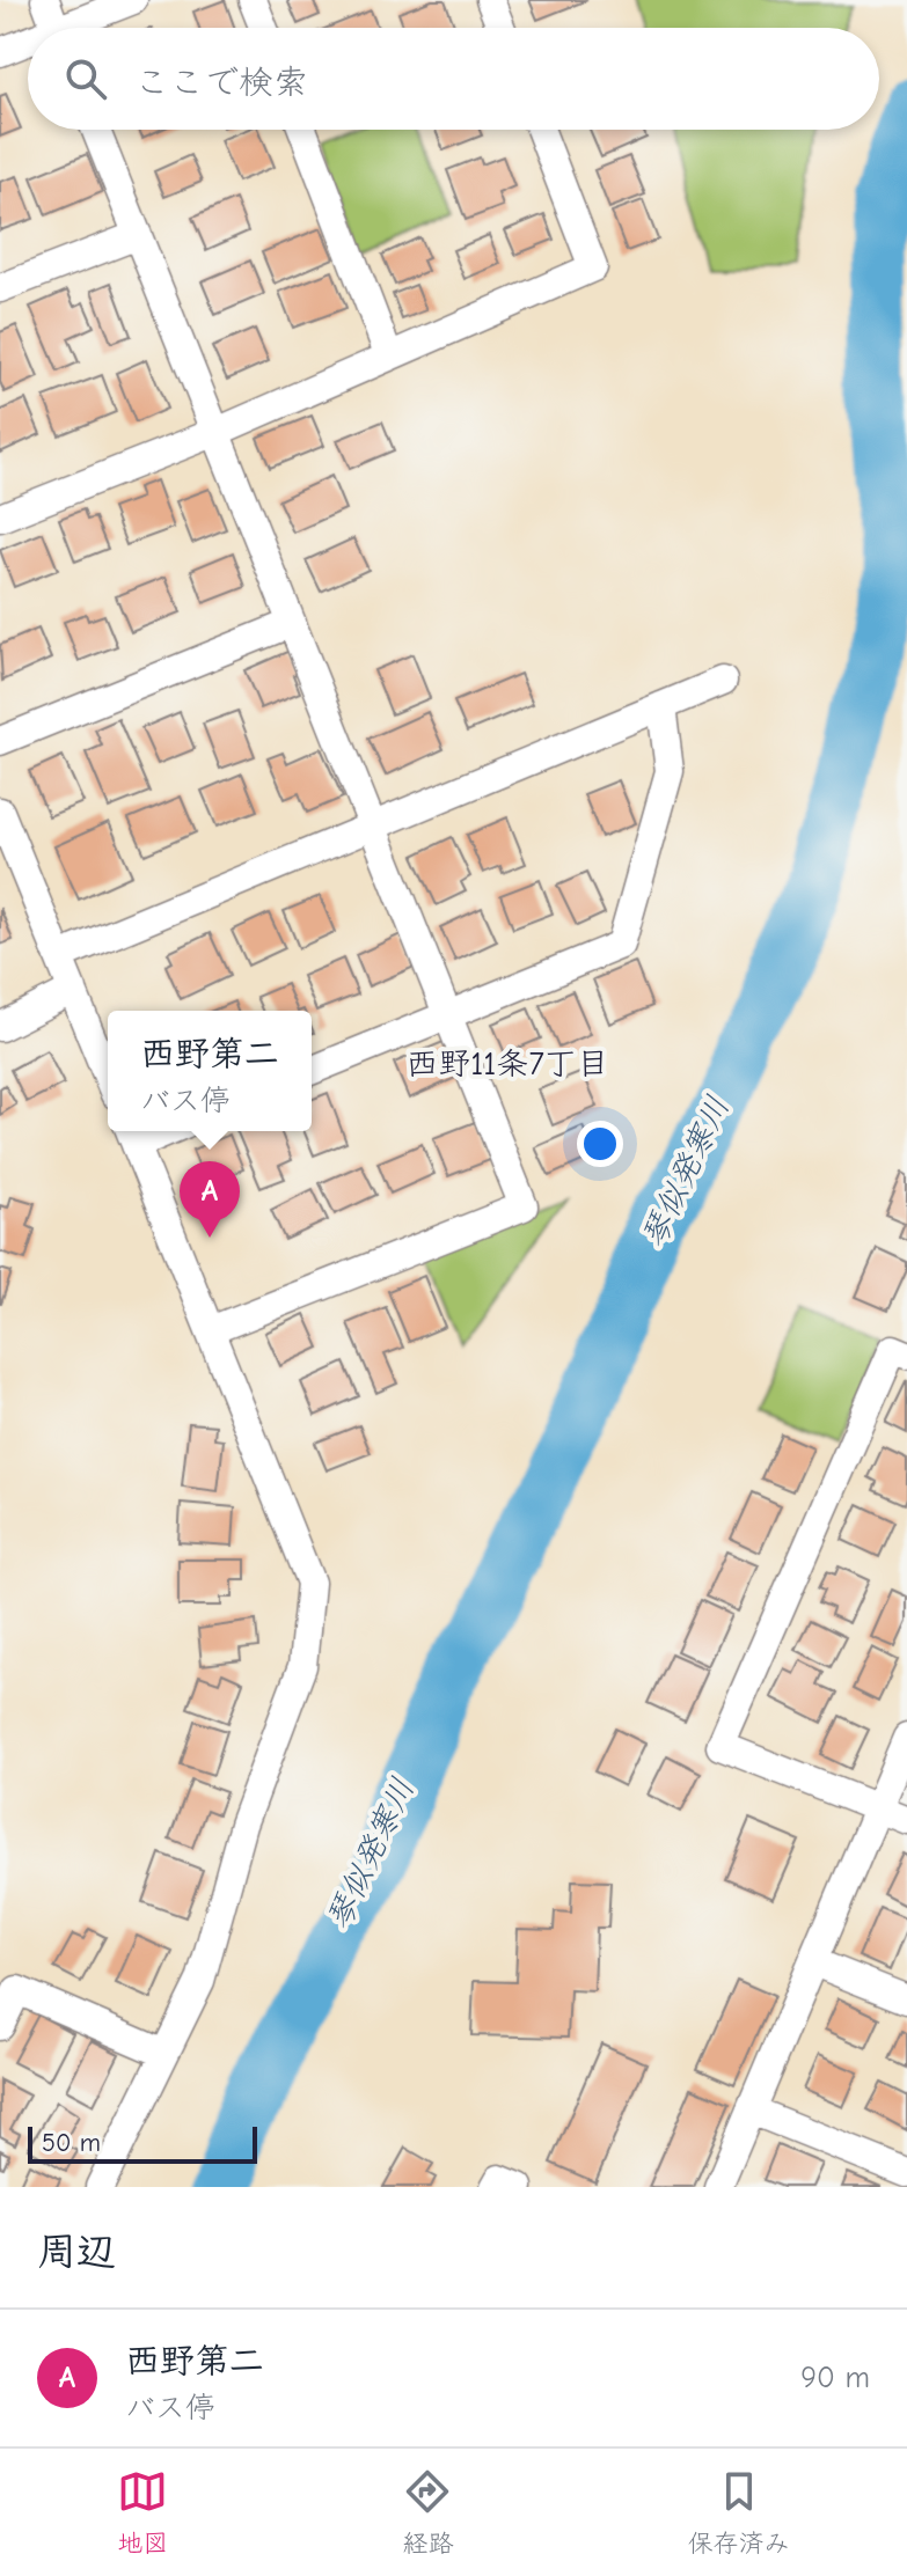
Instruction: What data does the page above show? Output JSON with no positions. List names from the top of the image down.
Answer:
{
  "districts": ["西野11条7丁目"],
  "water": ["琴似発寒川"],
  "scale_bar": "50 m",
  "page": {
    "search": "ここで検索",
    "popup": ["西野第二", "バス停"],
    "pins": "A",
    "scale": "50 m",
    "heading": "周辺",
    "list": [
      {
        "mark": "A",
        "name": "西野第二",
        "note": "バス停",
        "value": "90 m"
      }
    ],
    "nav": ["地図", "経路", "保存済み"]
  }
}
